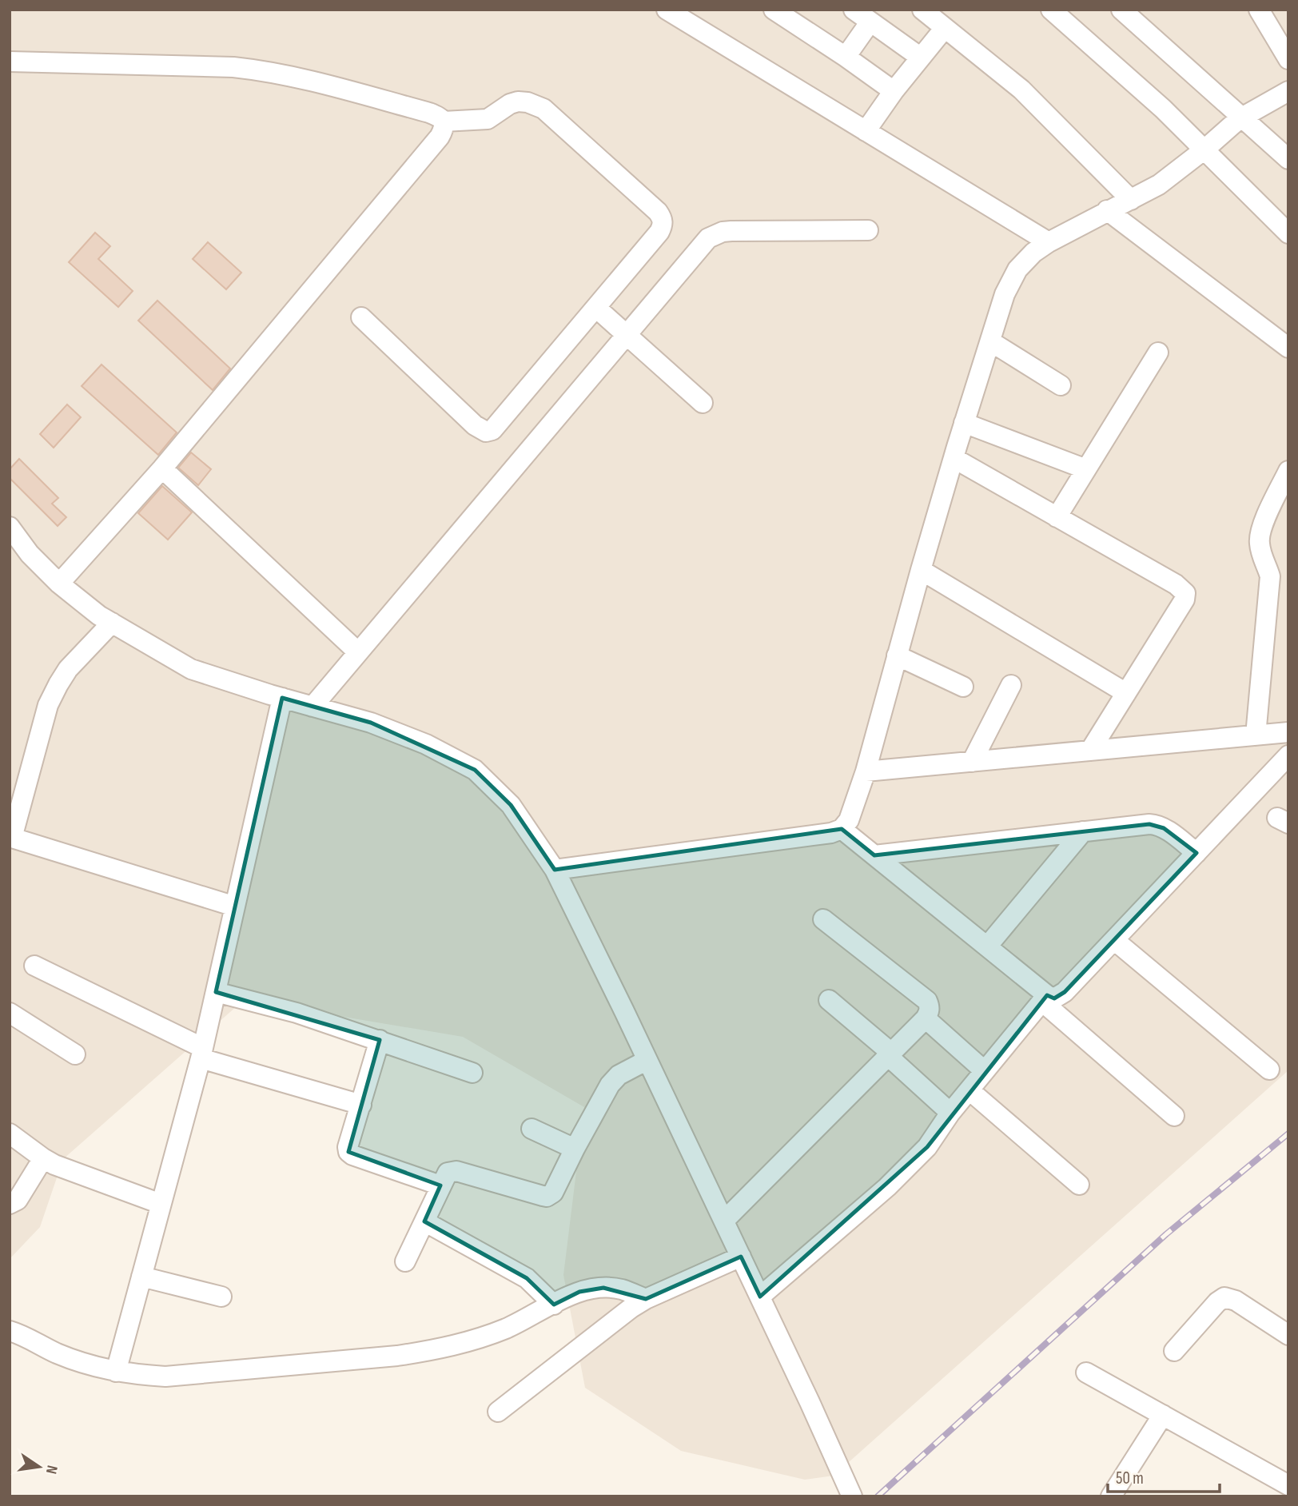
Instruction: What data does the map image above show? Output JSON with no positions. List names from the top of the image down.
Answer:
{
  "scale_bar": "50 m",
  "north": "right"
}
